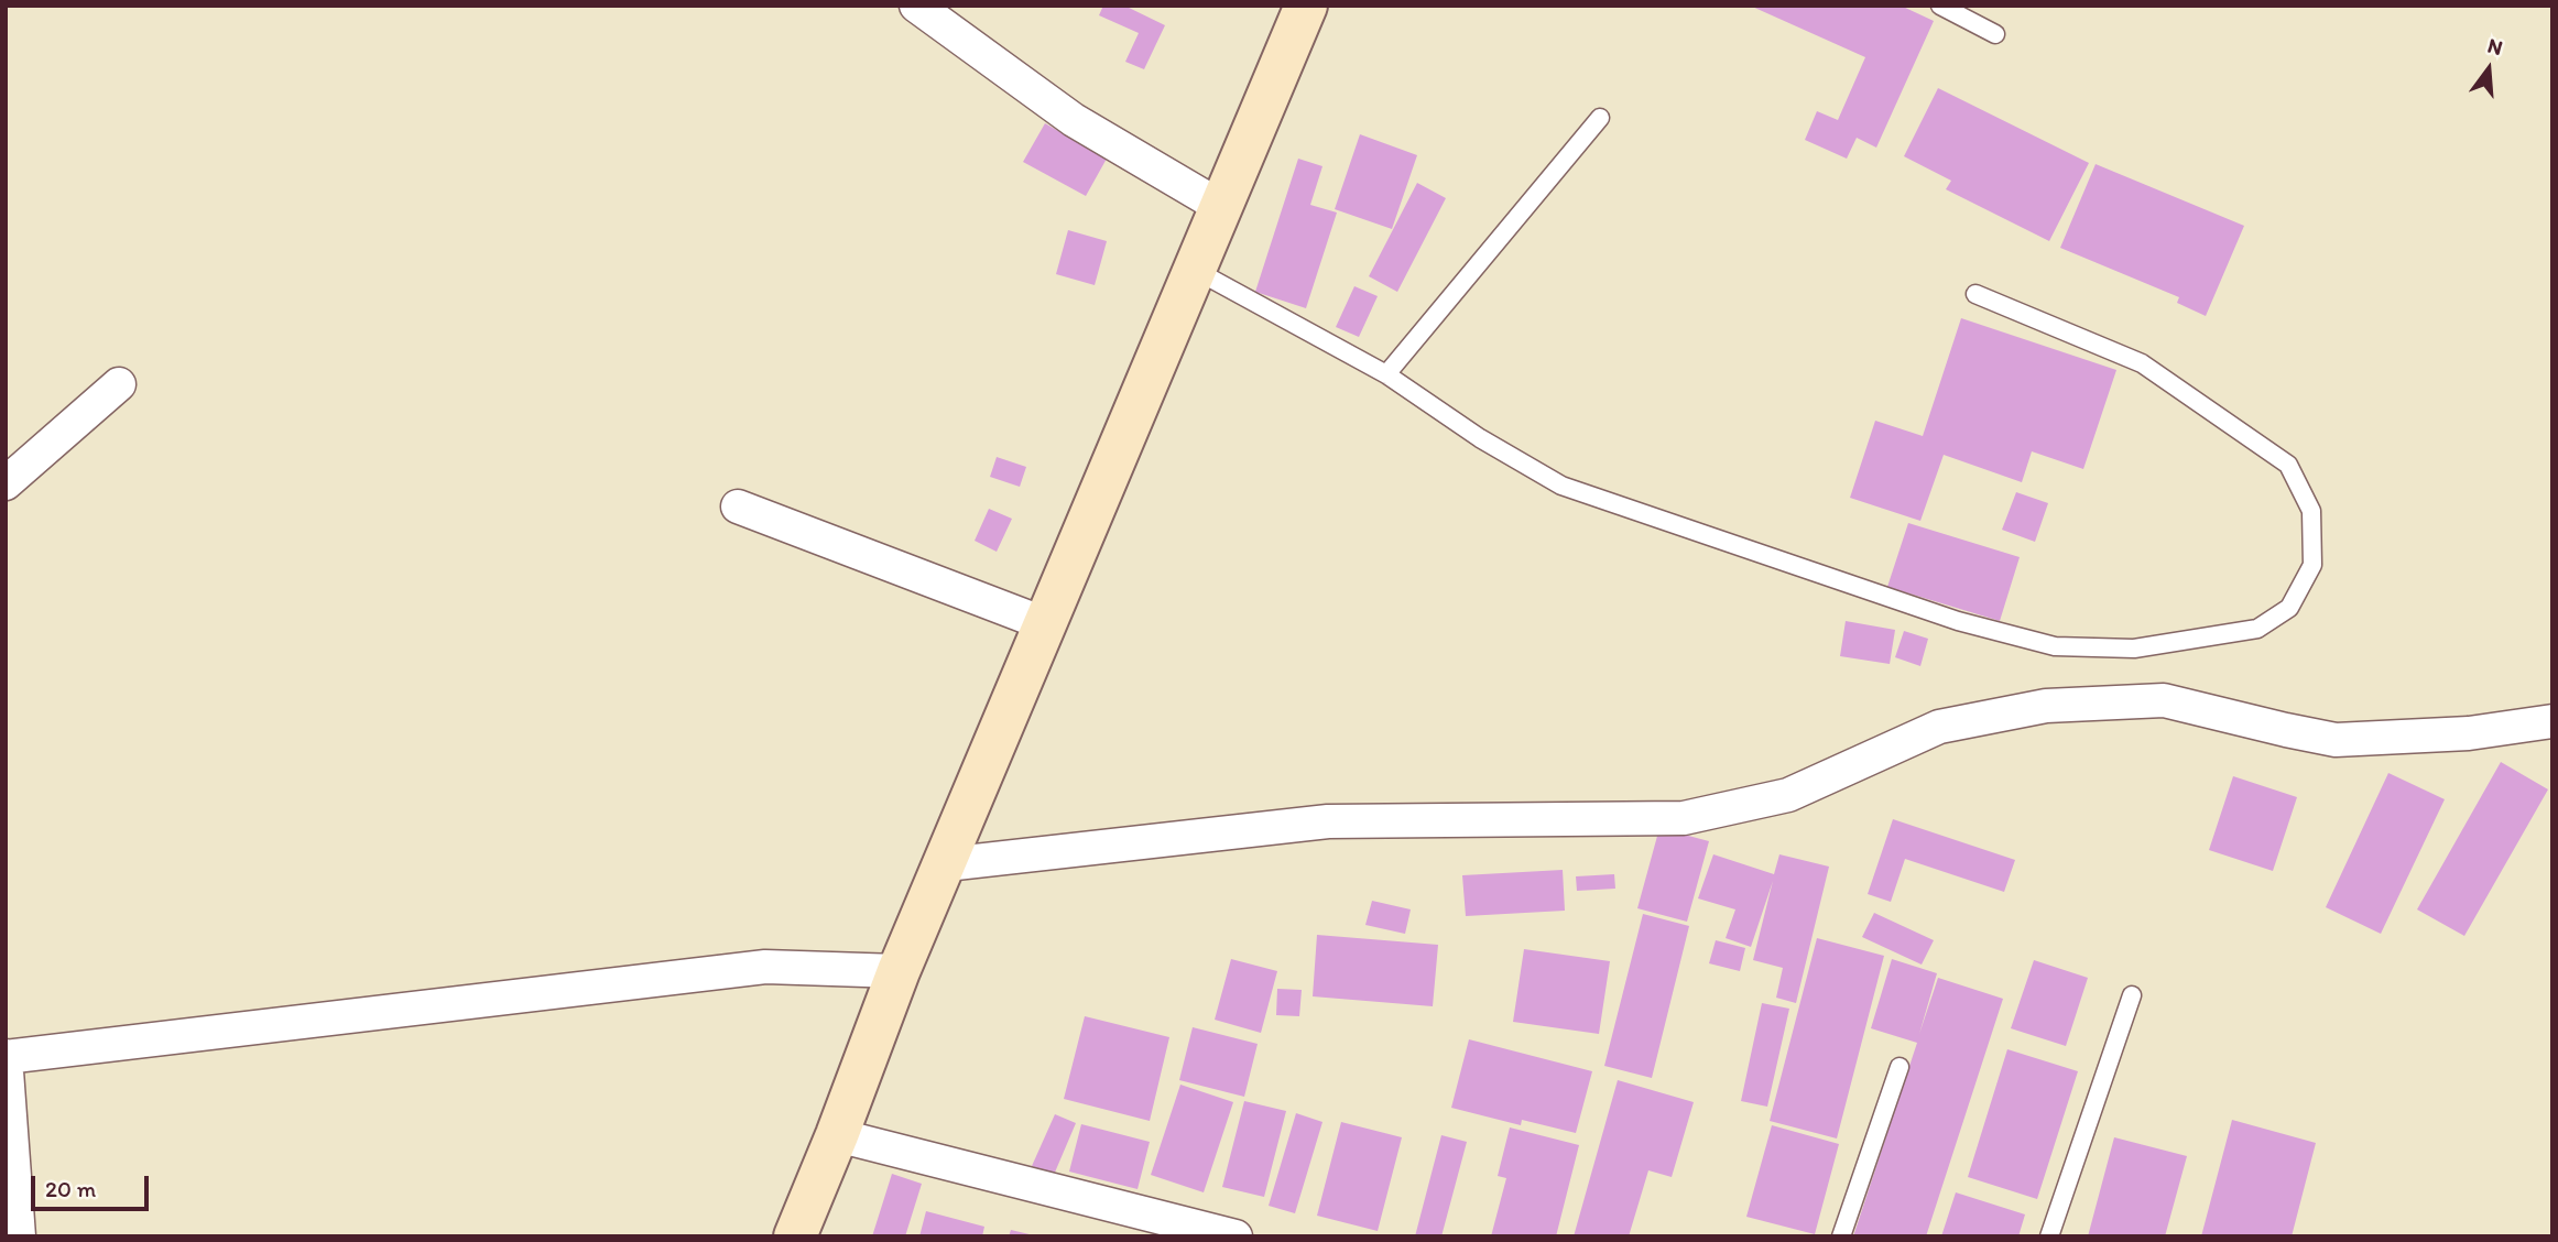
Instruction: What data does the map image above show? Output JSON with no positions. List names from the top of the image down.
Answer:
{
  "scale_bar": "20 m",
  "north": "top"
}
